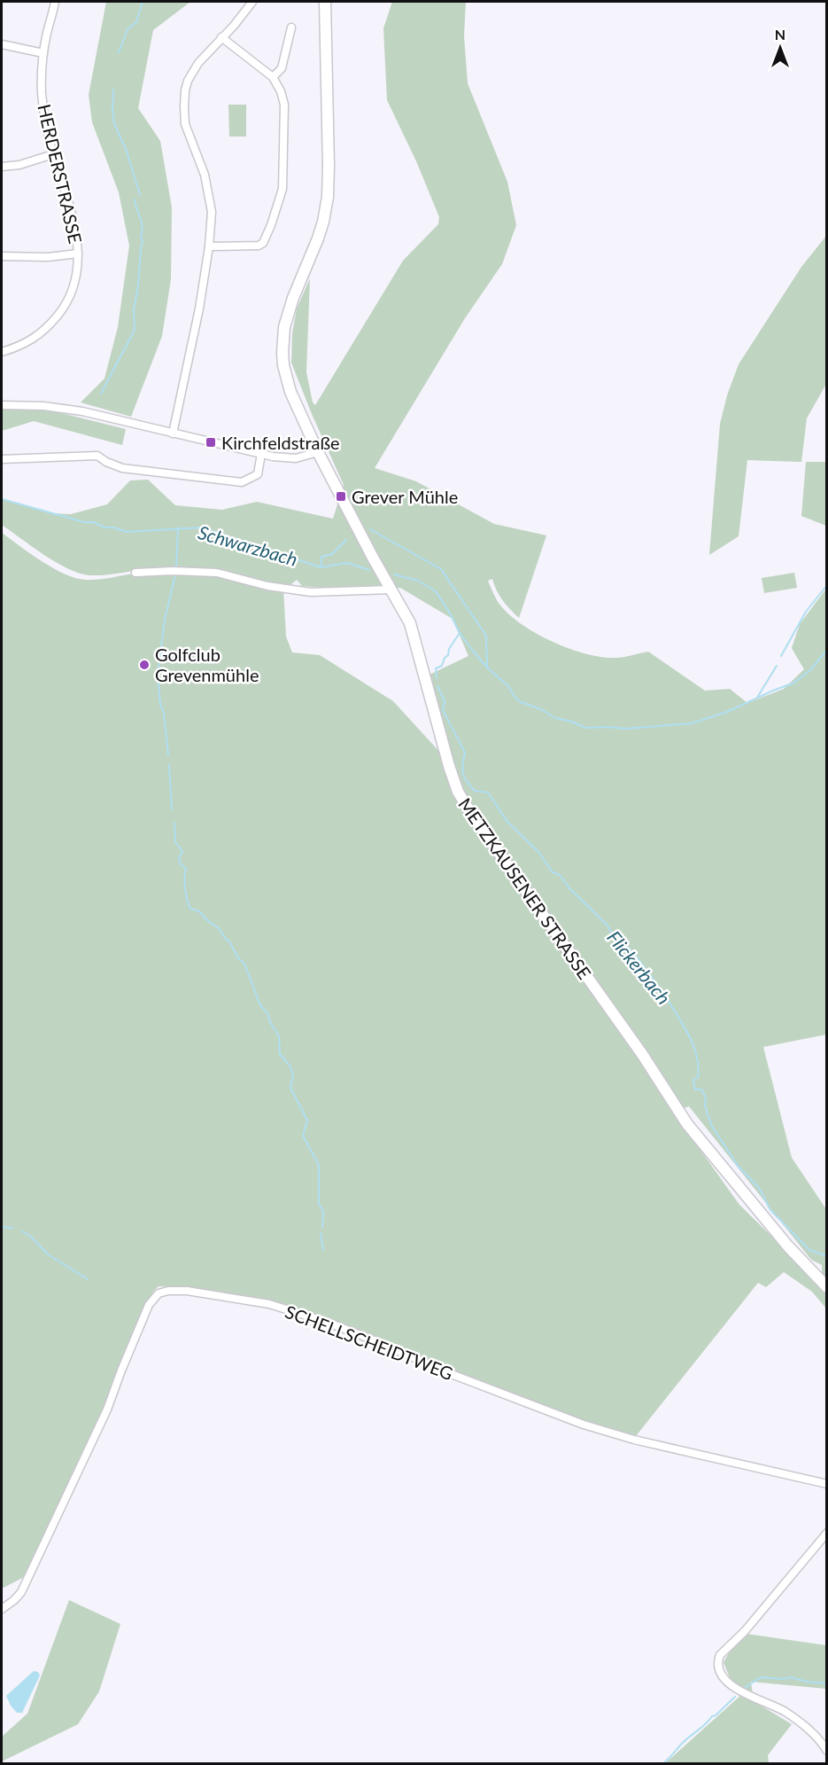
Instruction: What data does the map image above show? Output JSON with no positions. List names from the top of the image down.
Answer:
{
  "streets": {
    "main road": ["METZKAUSENER STRASSE"],
    "street": ["HERDERSTRASSE", "SCHELLSCHEIDTWEG"]
  },
  "water": ["Schwarzbach", "Flickerbach"],
  "places": {
    "transit": ["Kirchfeldstraße", "Grever Mühle"],
    "other": ["Golfclub Grevenmühle"]
  },
  "north": "top"
}
